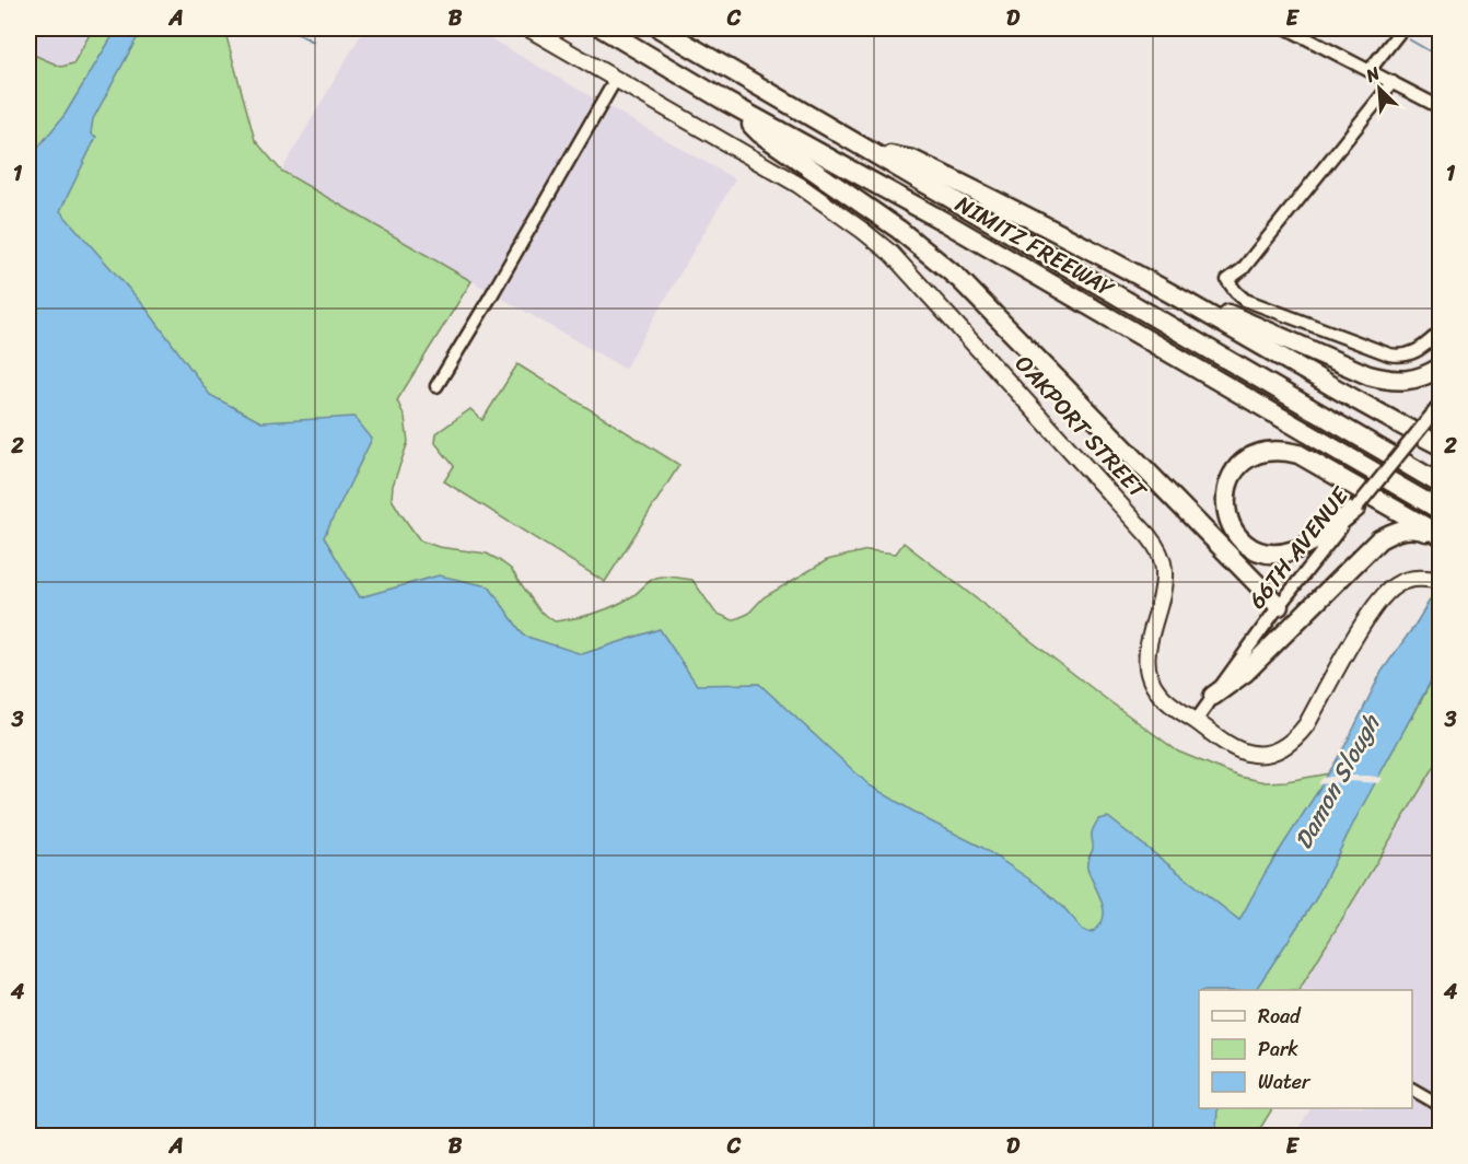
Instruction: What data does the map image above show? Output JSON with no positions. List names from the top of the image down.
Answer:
{
  "streets": {
    "highway": ["NIMITZ FREEWAY"],
    "main road": ["OAKPORT STREET"],
    "street": ["66TH AVENUE"]
  },
  "crossings": [
    ["OAKPORT STREET", "66TH AVENUE"]
  ],
  "water": ["Damon Slough"],
  "legend": ["Road", "Park", "Water"],
  "north": "top left",
  "grid": {
    "columns": [
      "A",
      "B",
      "C",
      "D",
      "E"
    ],
    "rows": [
      "1",
      "2",
      "3",
      "4"
    ]
  }
}
